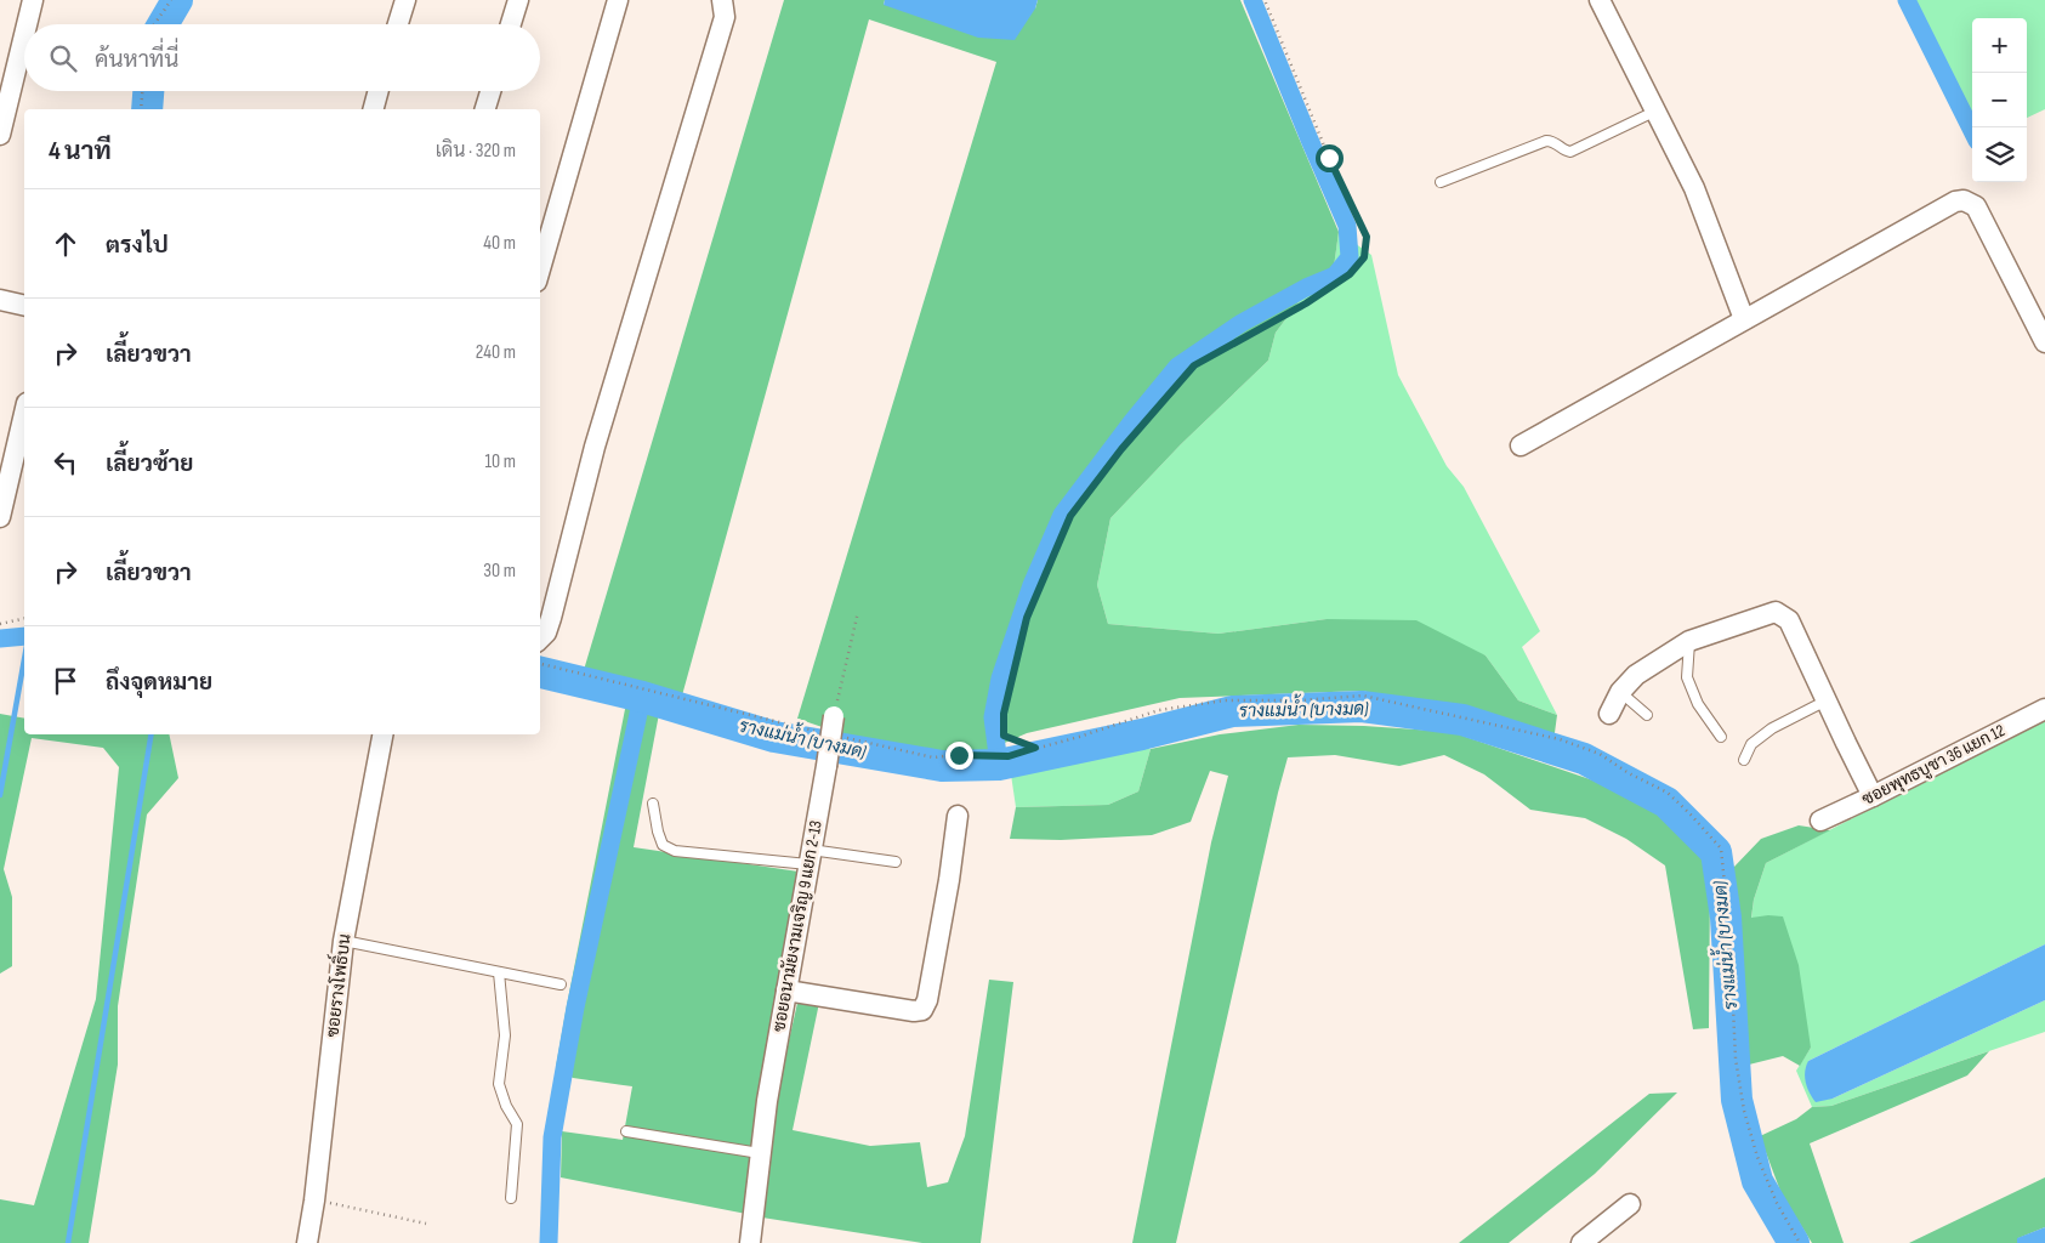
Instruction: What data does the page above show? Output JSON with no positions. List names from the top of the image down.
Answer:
{
  "streets": {
    "street": ["ซอยพุทธบูชา 36 แยก 12", "ซอยอนามัยงามเจริญ 9 แยก 2-13", "ซอยรางโพธิ์บน"]
  },
  "water": ["รางแม่น้ำ (บางมด)"],
  "page": {
    "map_buttons": ["+", "−"],
    "search": "ค้นหาที่นี่",
    "heading": ["4 นาที", "เดิน · 320 m"],
    "list": [
      ["ตรงไป", "40 m"],
      ["เลี้ยวขวา", "240 m"],
      ["เลี้ยวซ้าย", "10 m"],
      ["เลี้ยวขวา", "30 m"],
      "ถึงจุดหมาย"
    ]
  }
}
